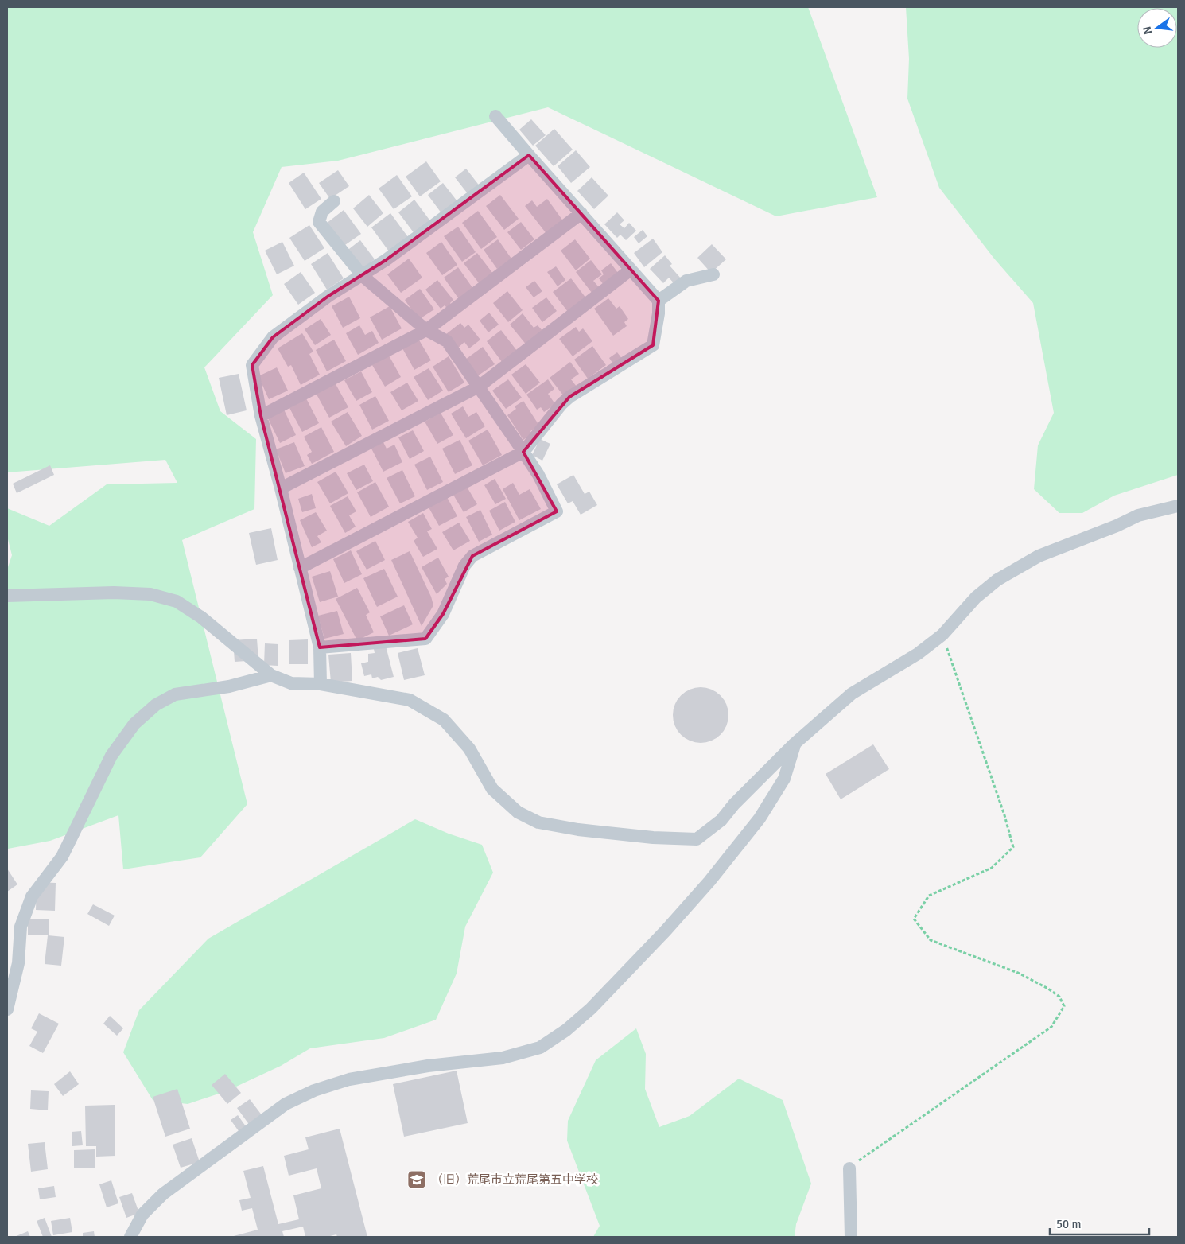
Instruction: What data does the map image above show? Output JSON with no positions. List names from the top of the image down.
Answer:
{
  "places": {
    "school or university": ["（旧）荒尾市立荒尾第五中学校"]
  },
  "scale_bar": "50 m",
  "north": "left"
}
